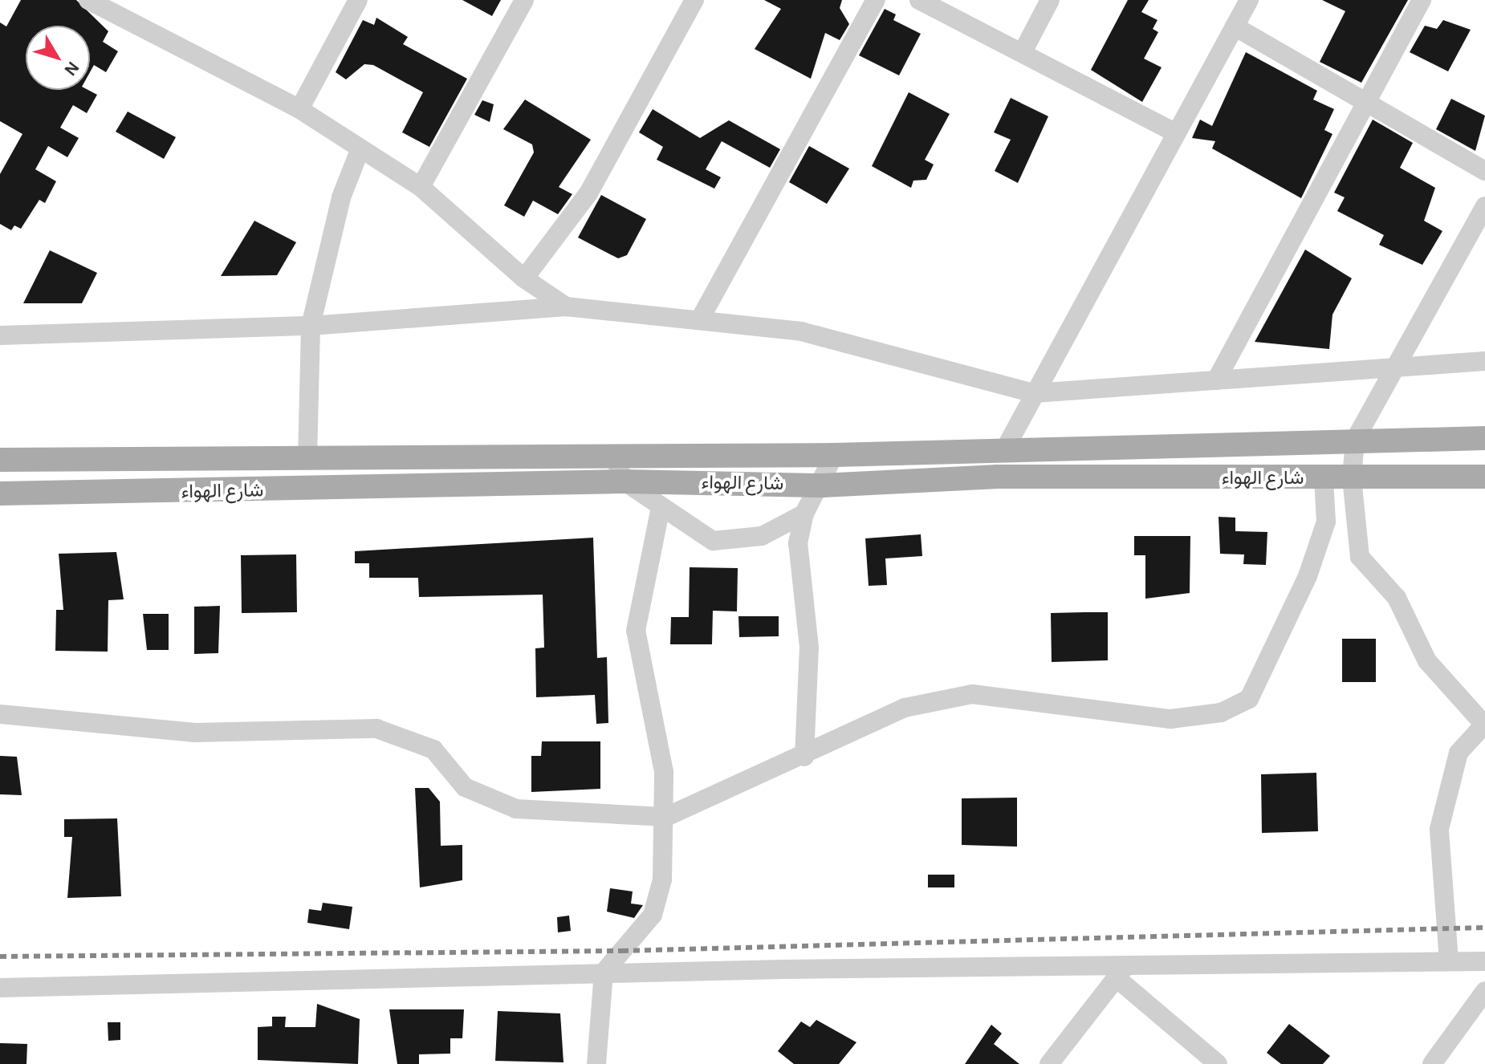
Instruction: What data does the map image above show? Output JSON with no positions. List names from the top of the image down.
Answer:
{
  "streets": {
    "main road": ["شارع الهواء"]
  },
  "north": "bottom right"
}
